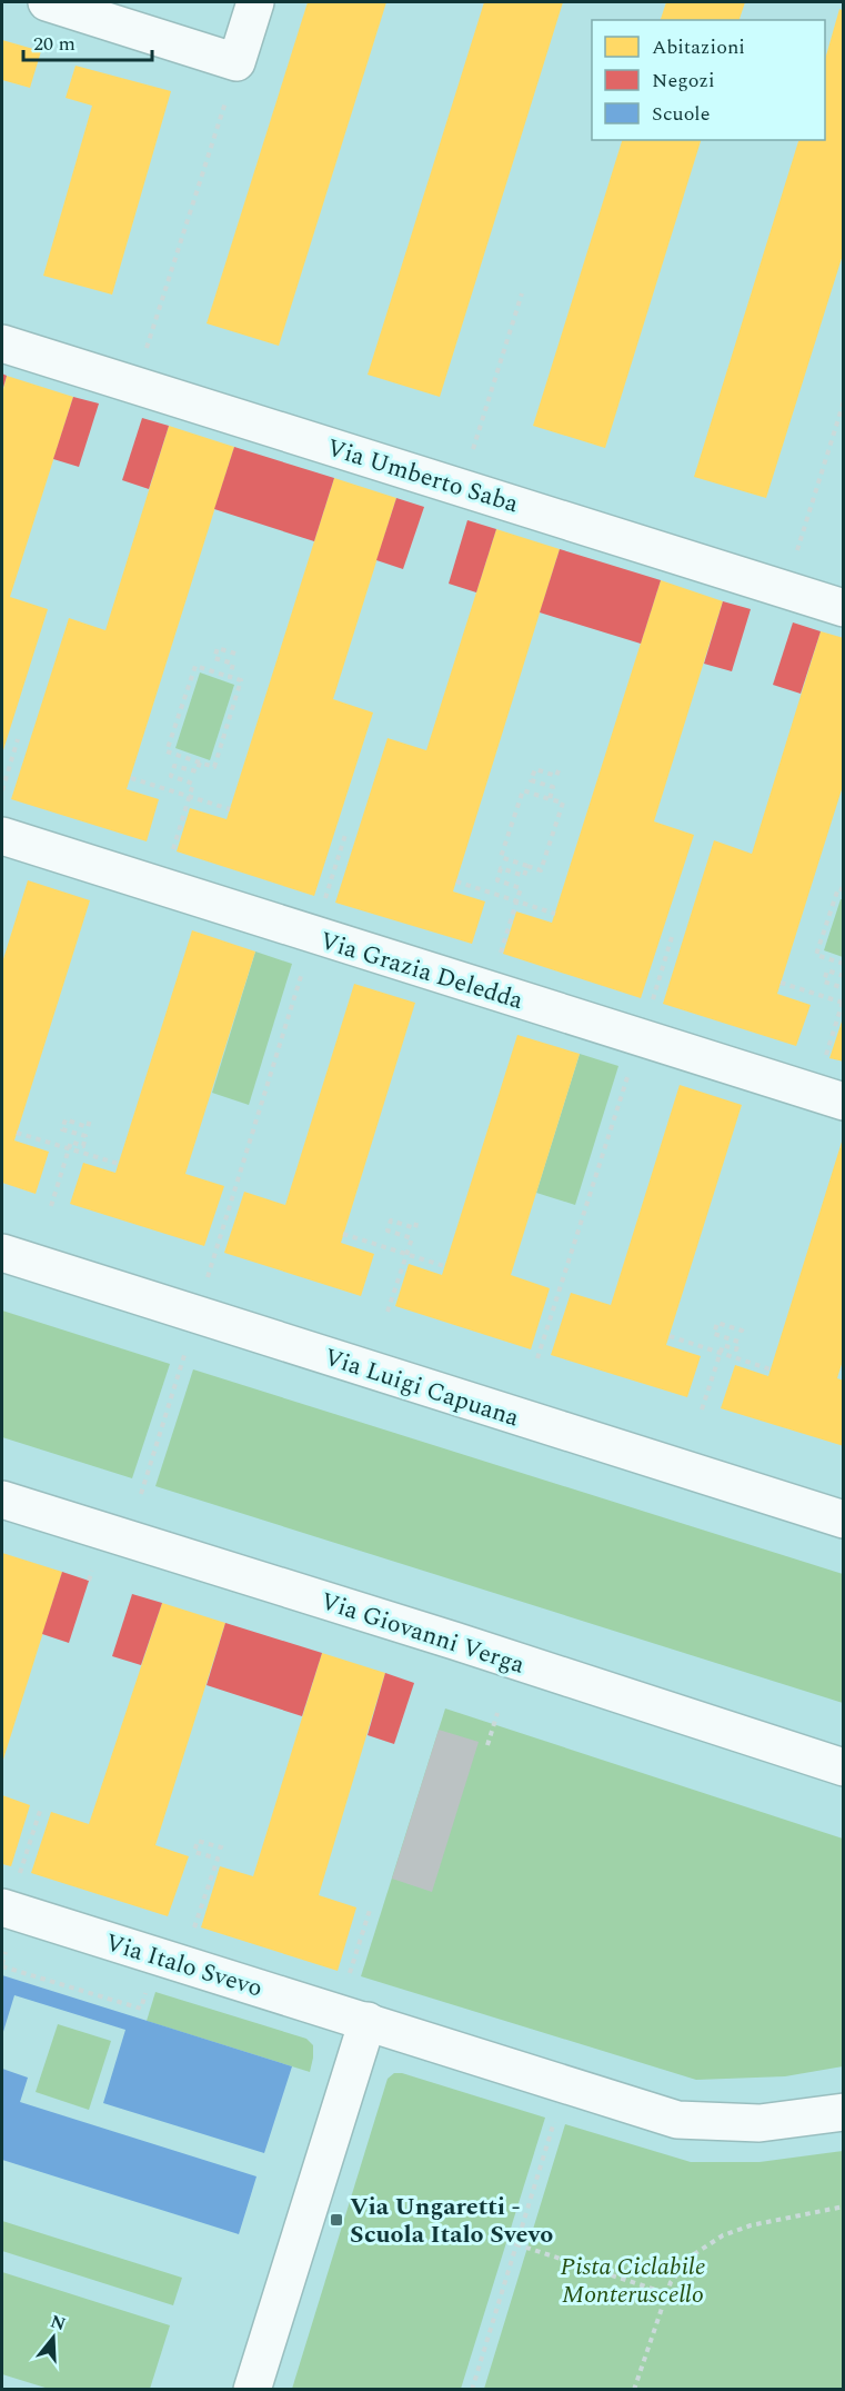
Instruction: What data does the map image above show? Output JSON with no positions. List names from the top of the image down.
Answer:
{
  "streets": {
    "street": [
      "Via Umberto Saba",
      "Via Grazia Deledda",
      "Via Luigi Capuana",
      "Via Giovanni Verga",
      "Via Italo Svevo"
    ]
  },
  "parks": ["Pista Ciclabile Monteruscello"],
  "places": {
    "transit": ["Via Ungaretti - Scuola Italo Svevo"]
  },
  "legend": ["Abitazioni", "Negozi", "Scuole"],
  "scale_bar": "20 m",
  "north": "top"
}
